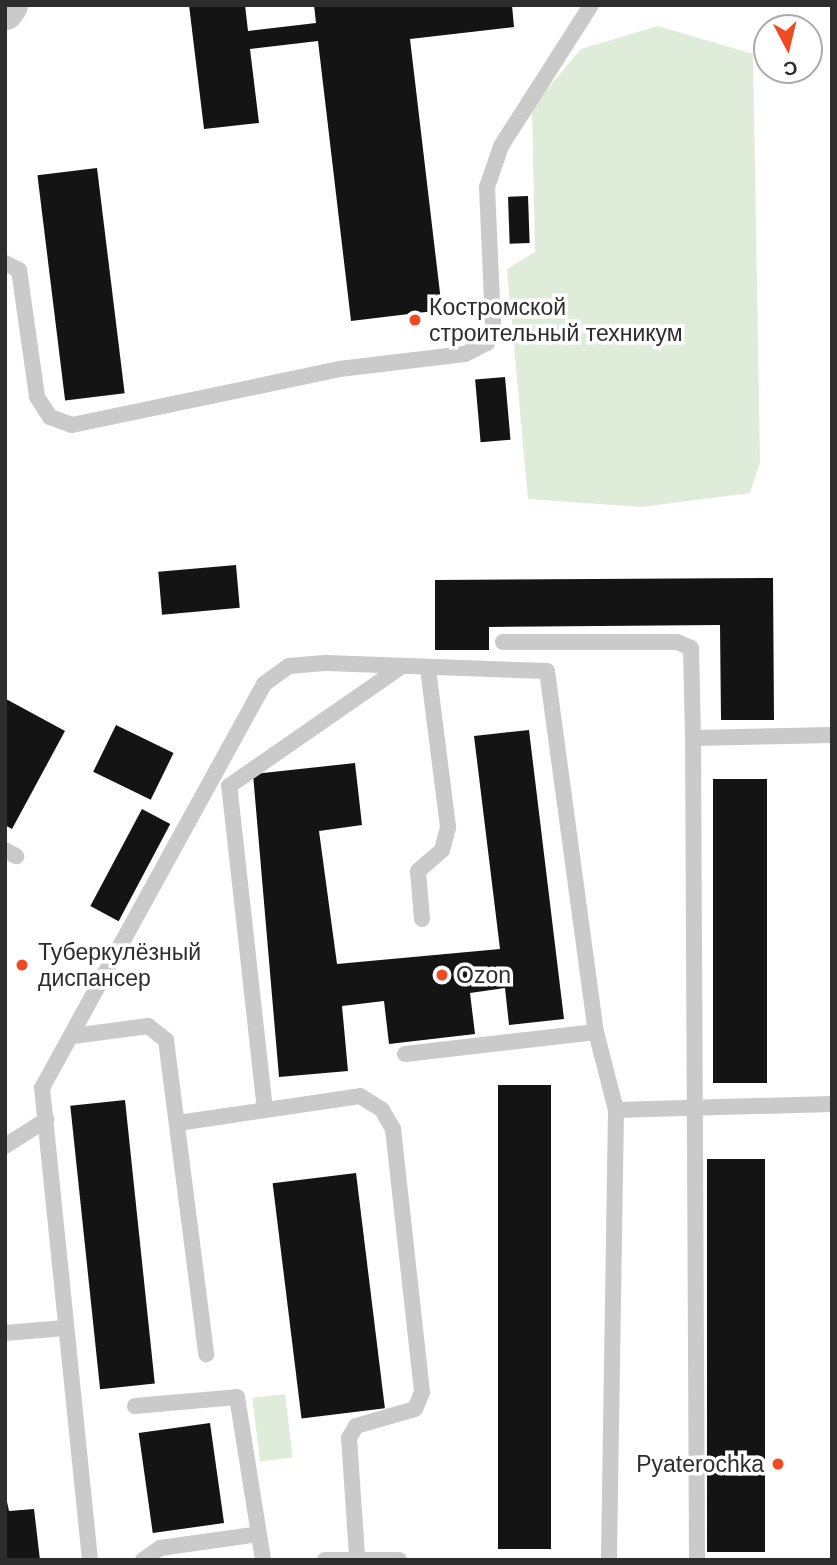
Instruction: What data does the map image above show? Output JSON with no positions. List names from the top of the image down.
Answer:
{
  "places": [
    "Костромской строительный техникум",
    "Туберкулёзный диспансер",
    "Ozon",
    "Pyaterochka"
  ],
  "north": "bottom"
}
